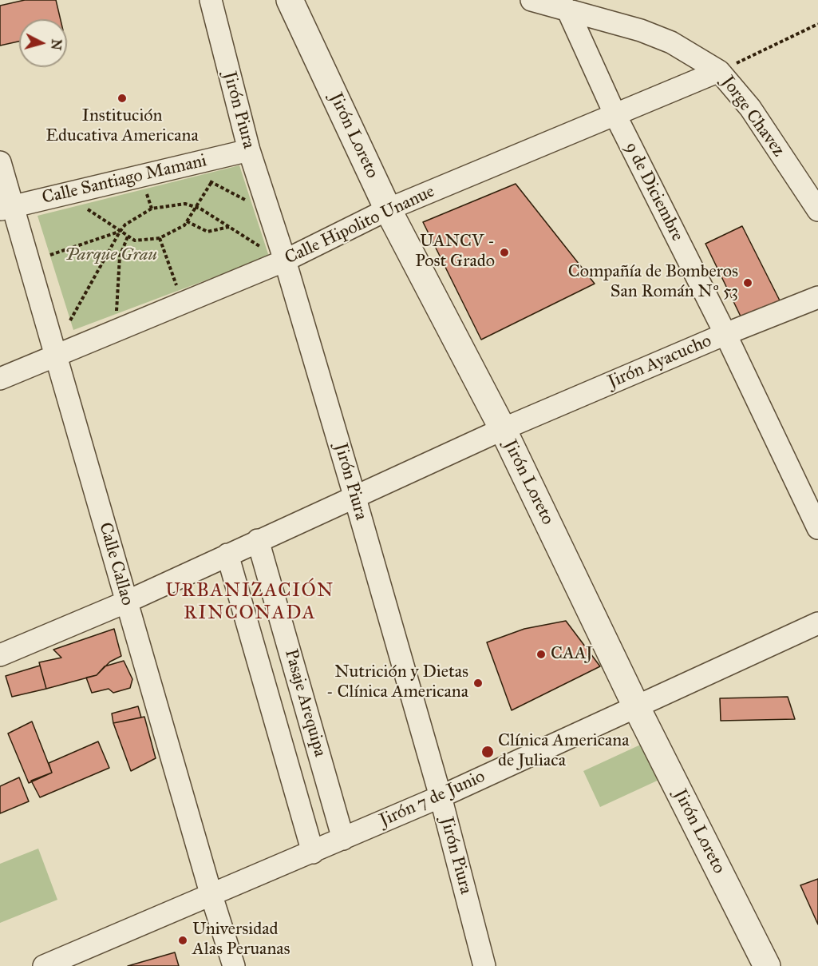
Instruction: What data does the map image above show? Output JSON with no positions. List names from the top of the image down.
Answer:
{
  "streets": {
    "street": [
      "Jirón Piura",
      "Jorge Chavez",
      "Jirón Loreto",
      "Calle Santiago Mamani",
      "9 de Diciembre",
      "Calle Hipolito Unanue",
      "Jirón Ayacucho",
      "Calle Callao",
      "Pasaje Arequipa",
      "Jirón 7 de Junio"
    ]
  },
  "crossings": [
    ["Jirón Piura", "Calle Santiago Mamani"],
    ["Jirón Piura", "Calle Hipolito Unanue"],
    ["Jirón Piura", "Jirón Ayacucho"],
    ["Jirón Piura", "Jirón 7 de Junio"],
    ["Jorge Chavez", "9 de Diciembre"],
    ["Jorge Chavez", "Calle Hipolito Unanue"],
    ["Jirón Loreto", "Calle Hipolito Unanue"],
    ["Jirón Loreto", "Jirón Ayacucho"],
    ["Jirón Loreto", "Jirón 7 de Junio"],
    ["Calle Santiago Mamani", "Calle Callao"],
    ["9 de Diciembre", "Calle Hipolito Unanue"],
    ["9 de Diciembre", "Jirón Ayacucho"],
    ["Calle Hipolito Unanue", "Calle Callao"],
    ["Jirón Ayacucho", "Calle Callao"],
    ["Jirón Ayacucho", "Pasaje Arequipa"],
    ["Calle Callao", "Jirón 7 de Junio"],
    ["Pasaje Arequipa", "Jirón 7 de Junio"]
  ],
  "districts": ["URBANIZACIÓN RINCONADA"],
  "parks": ["Parque Grau"],
  "places": [
    "Institución Educativa Americana",
    "UANCV - Post Grado",
    "Compañía de Bomberos San Román Nº 53",
    "CAAJ",
    "Nutrición y Dietas - Clínica Americana",
    "Clínica Americana de Juliaca",
    "Universidad Alas Peruanas"
  ],
  "north": "right"
}
